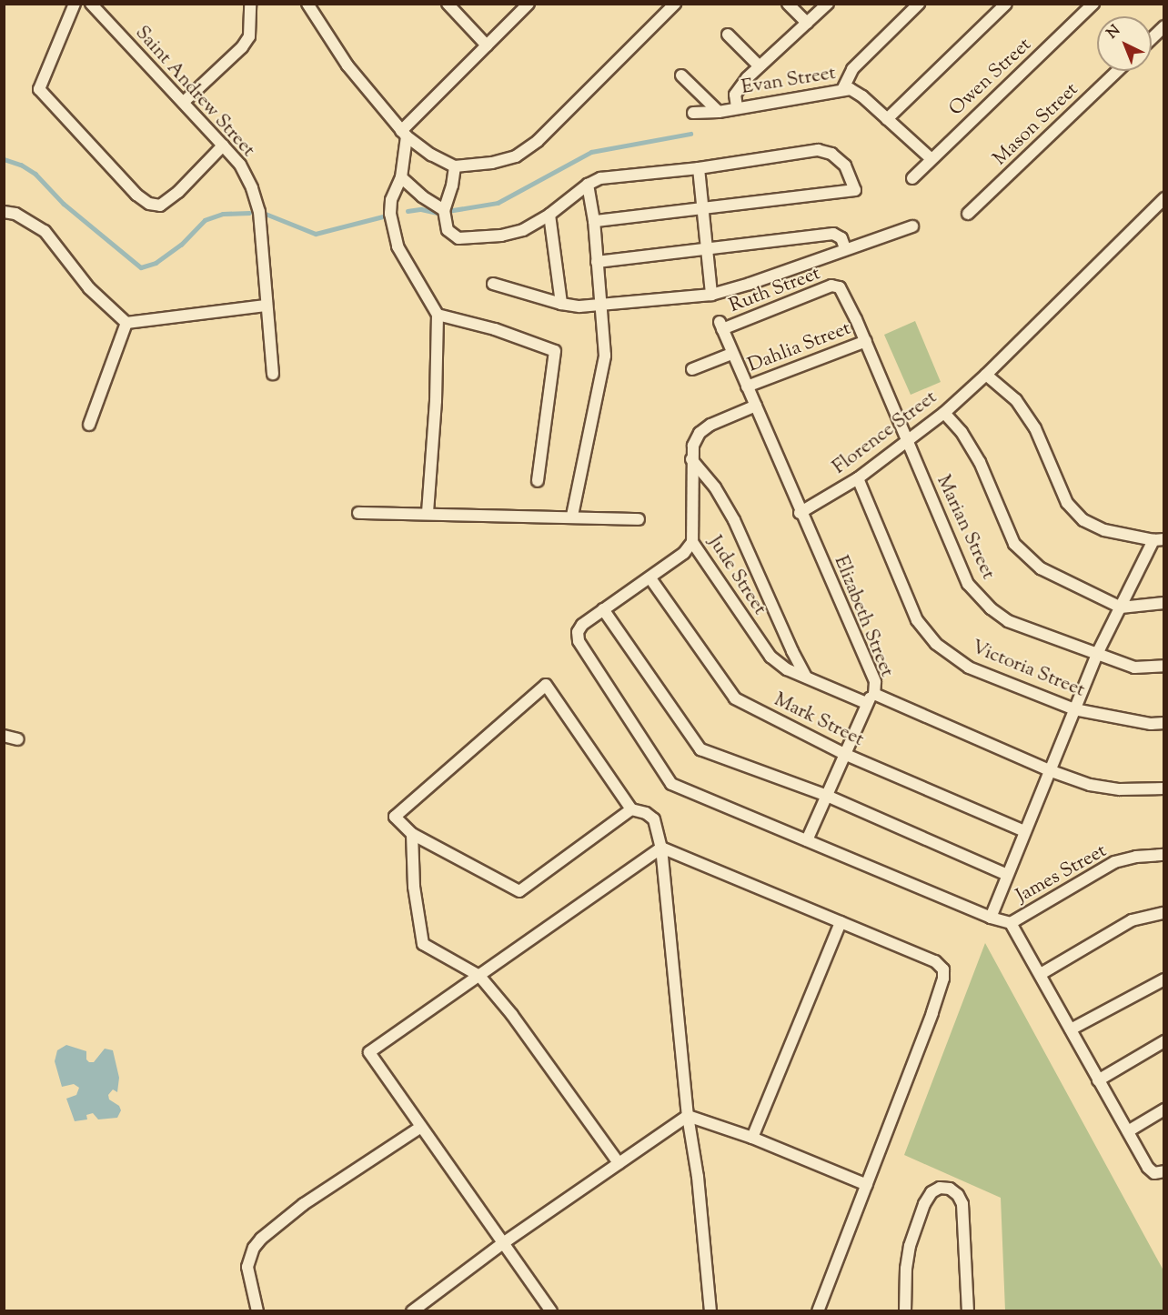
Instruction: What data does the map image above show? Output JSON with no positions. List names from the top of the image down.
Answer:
{
  "streets": {
    "street": [
      "Owen Street",
      "Evan Street",
      "Saint Andrew Street",
      "Mason Street",
      "Ruth Street",
      "Dahlia Street",
      "Florence Street",
      "Marian Street",
      "Jude Street",
      "Elizabeth Street",
      "Victoria Street",
      "Mark Street",
      "James Street"
    ]
  },
  "crossings": [
    ["Owen Street", "Evan Street"],
    ["Ruth Street", "Marian Street"],
    ["Ruth Street", "Elizabeth Street"],
    ["Dahlia Street", "Marian Street"],
    ["Dahlia Street", "Elizabeth Street"],
    ["Florence Street", "Marian Street"],
    ["Florence Street", "Elizabeth Street"],
    ["Florence Street", "Victoria Street"],
    ["Jude Street", "Elizabeth Street"]
  ],
  "north": "top left"
}
